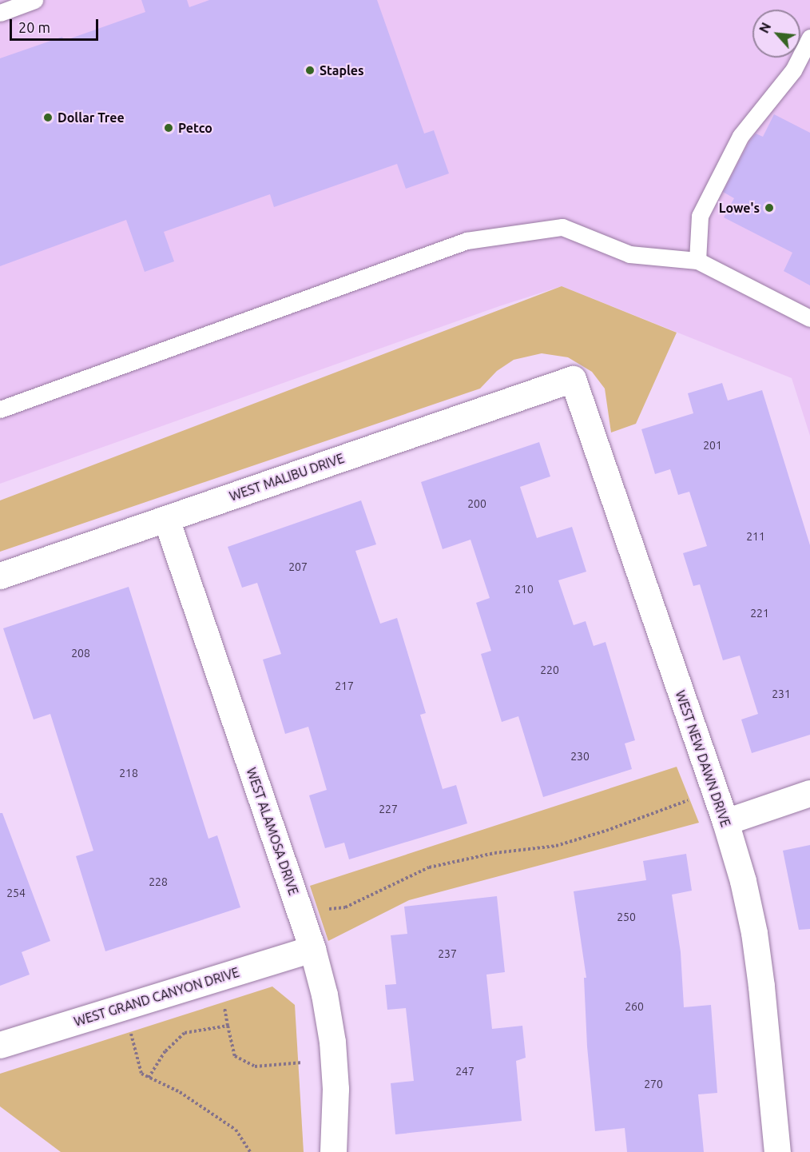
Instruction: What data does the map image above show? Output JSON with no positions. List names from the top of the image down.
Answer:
{
  "streets": {
    "street": [
      "WEST MALIBU DRIVE",
      "WEST NEW DAWN DRIVE",
      "WEST ALAMOSA DRIVE",
      "WEST GRAND CANYON DRIVE"
    ]
  },
  "crossings": [
    ["WEST MALIBU DRIVE", "WEST NEW DAWN DRIVE"],
    ["WEST MALIBU DRIVE", "WEST ALAMOSA DRIVE"],
    ["WEST ALAMOSA DRIVE", "WEST GRAND CANYON DRIVE"]
  ],
  "places": [
    "Staples",
    "Dollar Tree",
    "Petco",
    "Lowe's"
  ],
  "house_numbers": [
    "201",
    "200",
    "211",
    "207",
    "210",
    "221",
    "208",
    "220",
    "217",
    "231",
    "230",
    "218",
    "227",
    "228",
    "254",
    "250",
    "237",
    "260",
    "247",
    "270"
  ],
  "scale_bar": "20 m",
  "north": "top left"
}
